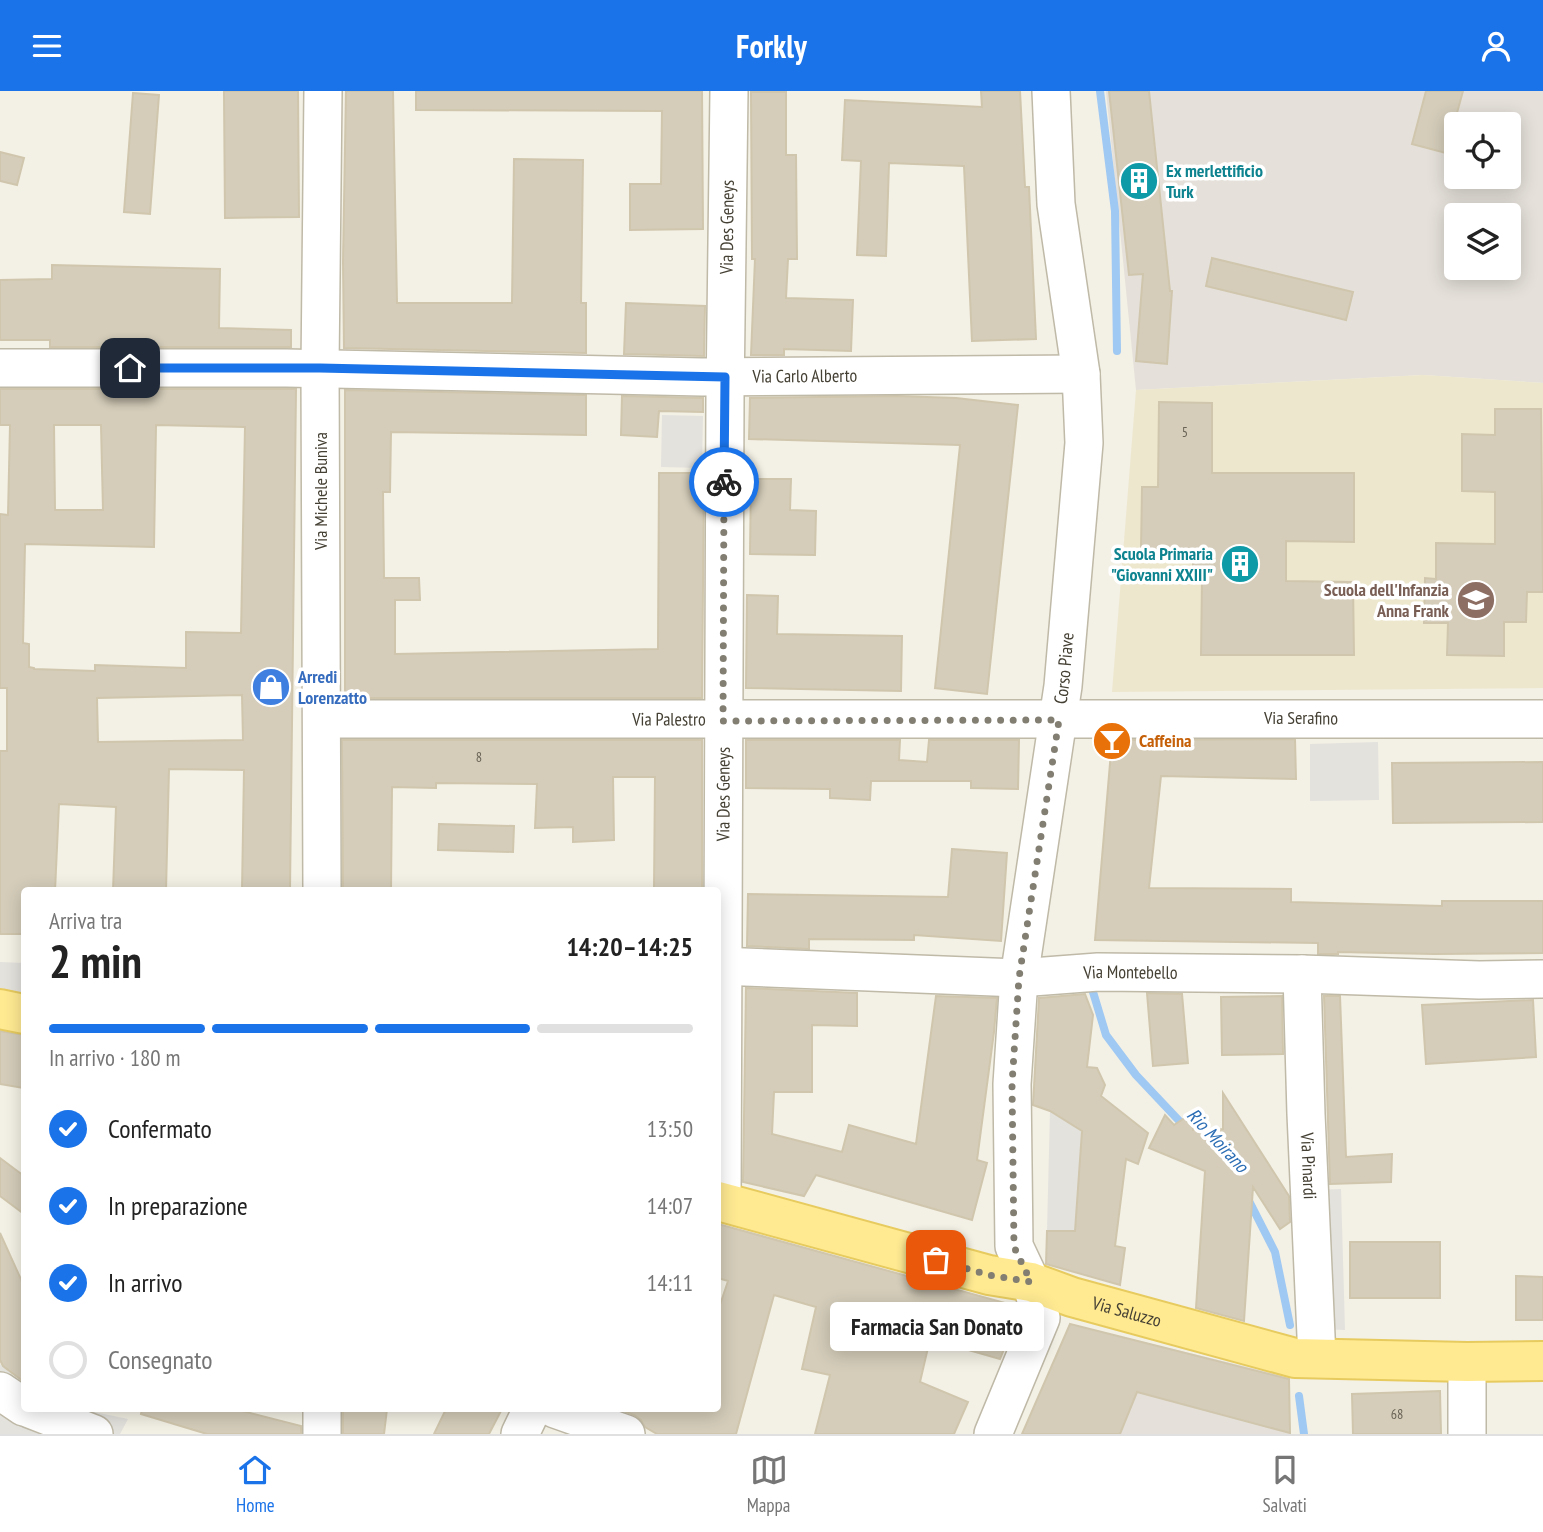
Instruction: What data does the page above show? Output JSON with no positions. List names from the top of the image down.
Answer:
{
  "streets": {
    "main road": ["Via Saluzzo"],
    "street": [
      "Via Des Geneys",
      "Via Carlo Alberto",
      "Via Michele Buniva",
      "Corso Piave",
      "Via Serafino",
      "Via Palestro",
      "Via Montebello",
      "Via Pinardi"
    ]
  },
  "crossings": [
    ["Via Des Geneys", "Via Carlo Alberto"],
    ["Via Des Geneys", "Via Palestro"],
    ["Via Des Geneys", "Via Montebello"],
    ["Via Carlo Alberto", "Via Michele Buniva"],
    ["Via Carlo Alberto", "Corso Piave"],
    ["Via Michele Buniva", "Via Palestro"],
    ["Corso Piave", "Via Serafino"],
    ["Corso Piave", "Via Palestro"],
    ["Corso Piave", "Via Montebello"],
    ["Corso Piave", "Via Saluzzo"],
    ["Via Serafino", "Via Palestro"],
    ["Via Montebello", "Via Pinardi"],
    ["Via Pinardi", "Via Saluzzo"]
  ],
  "water": ["Rio Moirano"],
  "places": {
    "building": ["Ex merlettificio Turk", "Scuola Primaria \"Giovanni XXIII\""],
    "school or university": ["Scuola dell'Infanzia Anna Frank"],
    "shop": ["Arredi Lorenzatto"],
    "bar": ["Caffeina"],
    "other": ["Farmacia San Donato"]
  },
  "house_numbers": ["5", "8", "68"],
  "page": {
    "header": "Forkly",
    "heading": ["2 min", "Arriva tra", "14:20–14:25"],
    "bar": "In arrivo · 180 m",
    "list": [
      ["Confermato", "13:50"],
      ["In preparazione", "14:07"],
      ["In arrivo", "14:11"],
      "Consegnato"
    ],
    "bubble": "Farmacia San Donato",
    "tabs": ["Home", "Mappa", "Salvati"]
  }
}
